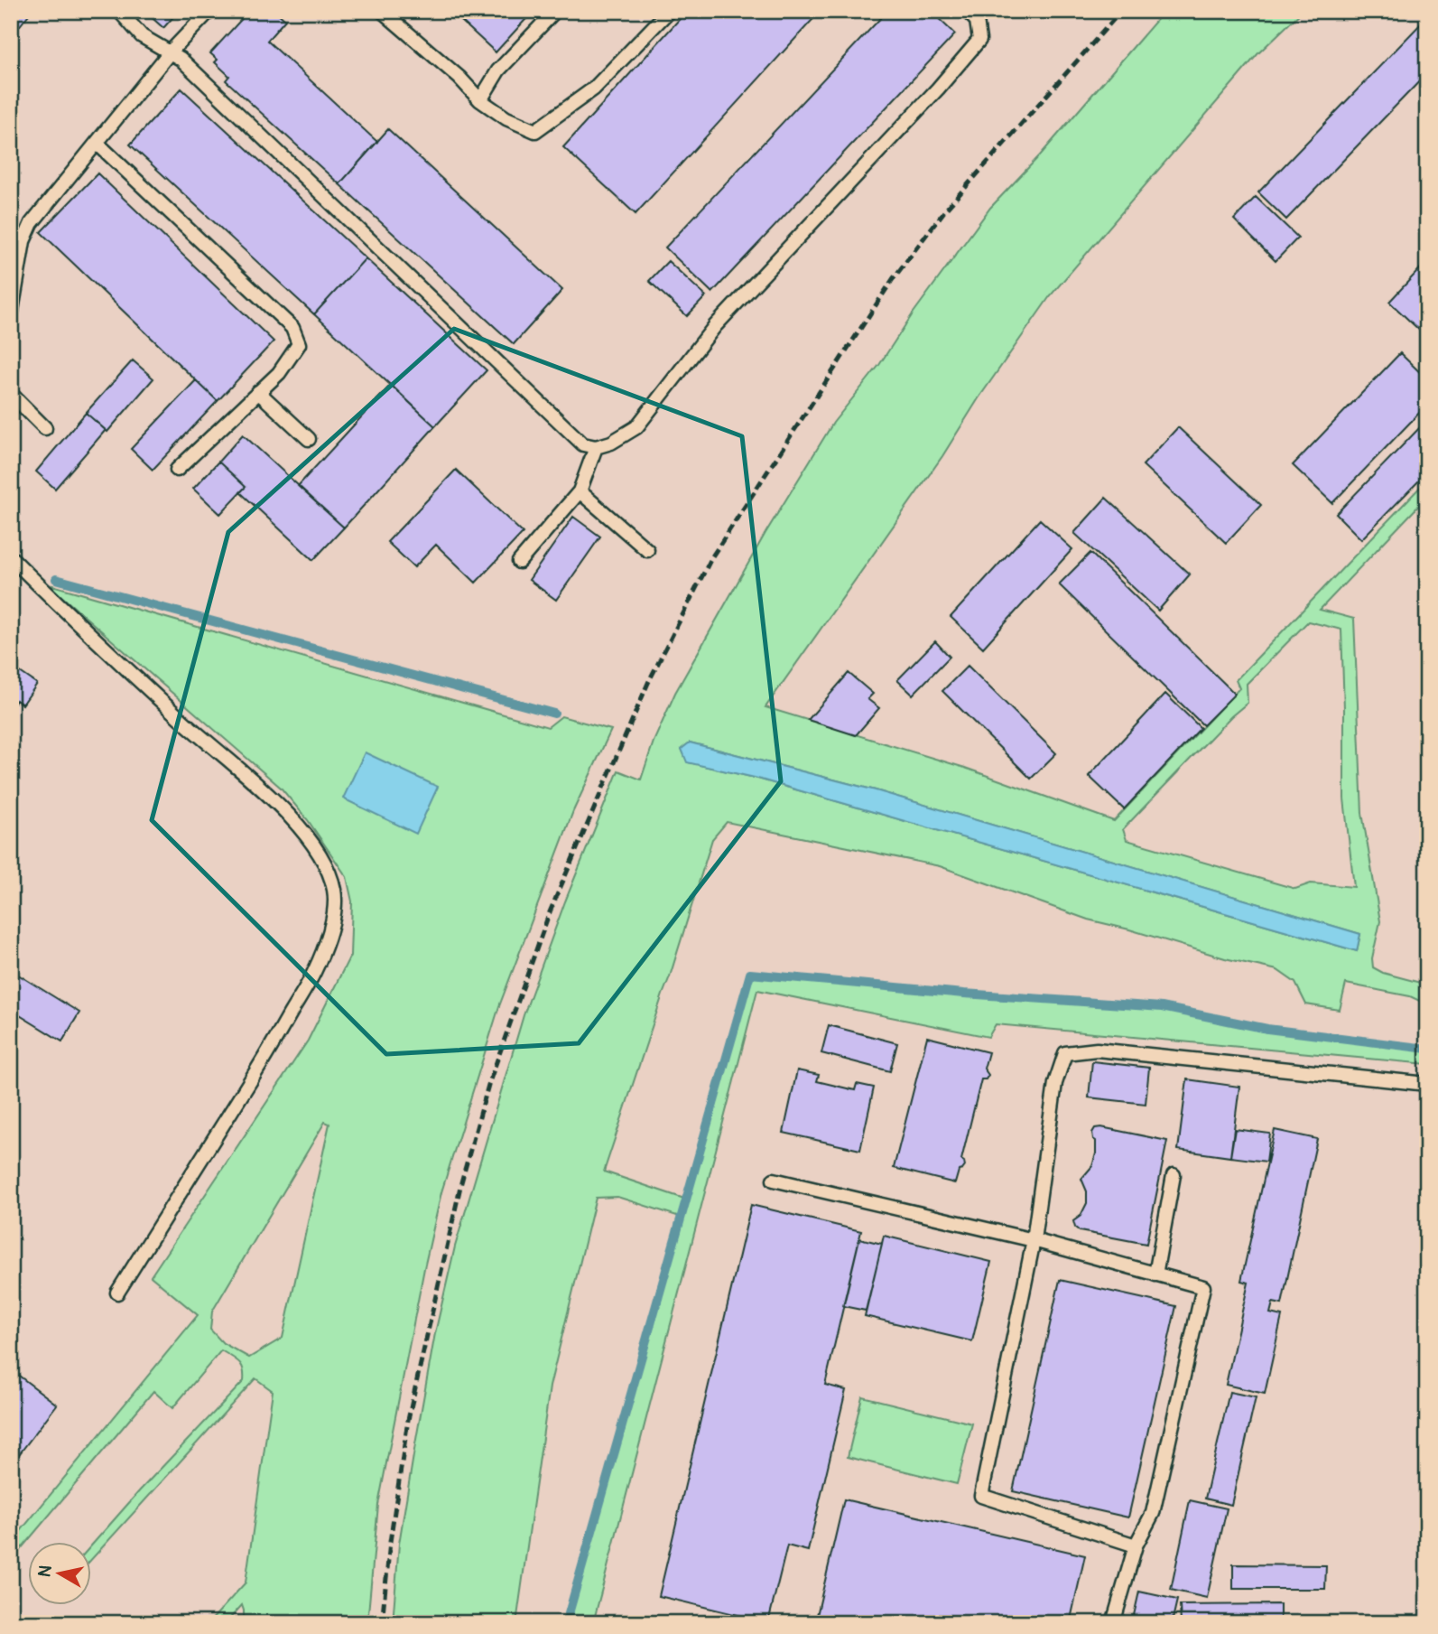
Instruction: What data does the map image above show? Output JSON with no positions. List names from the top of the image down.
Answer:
{
  "north": "left"
}
